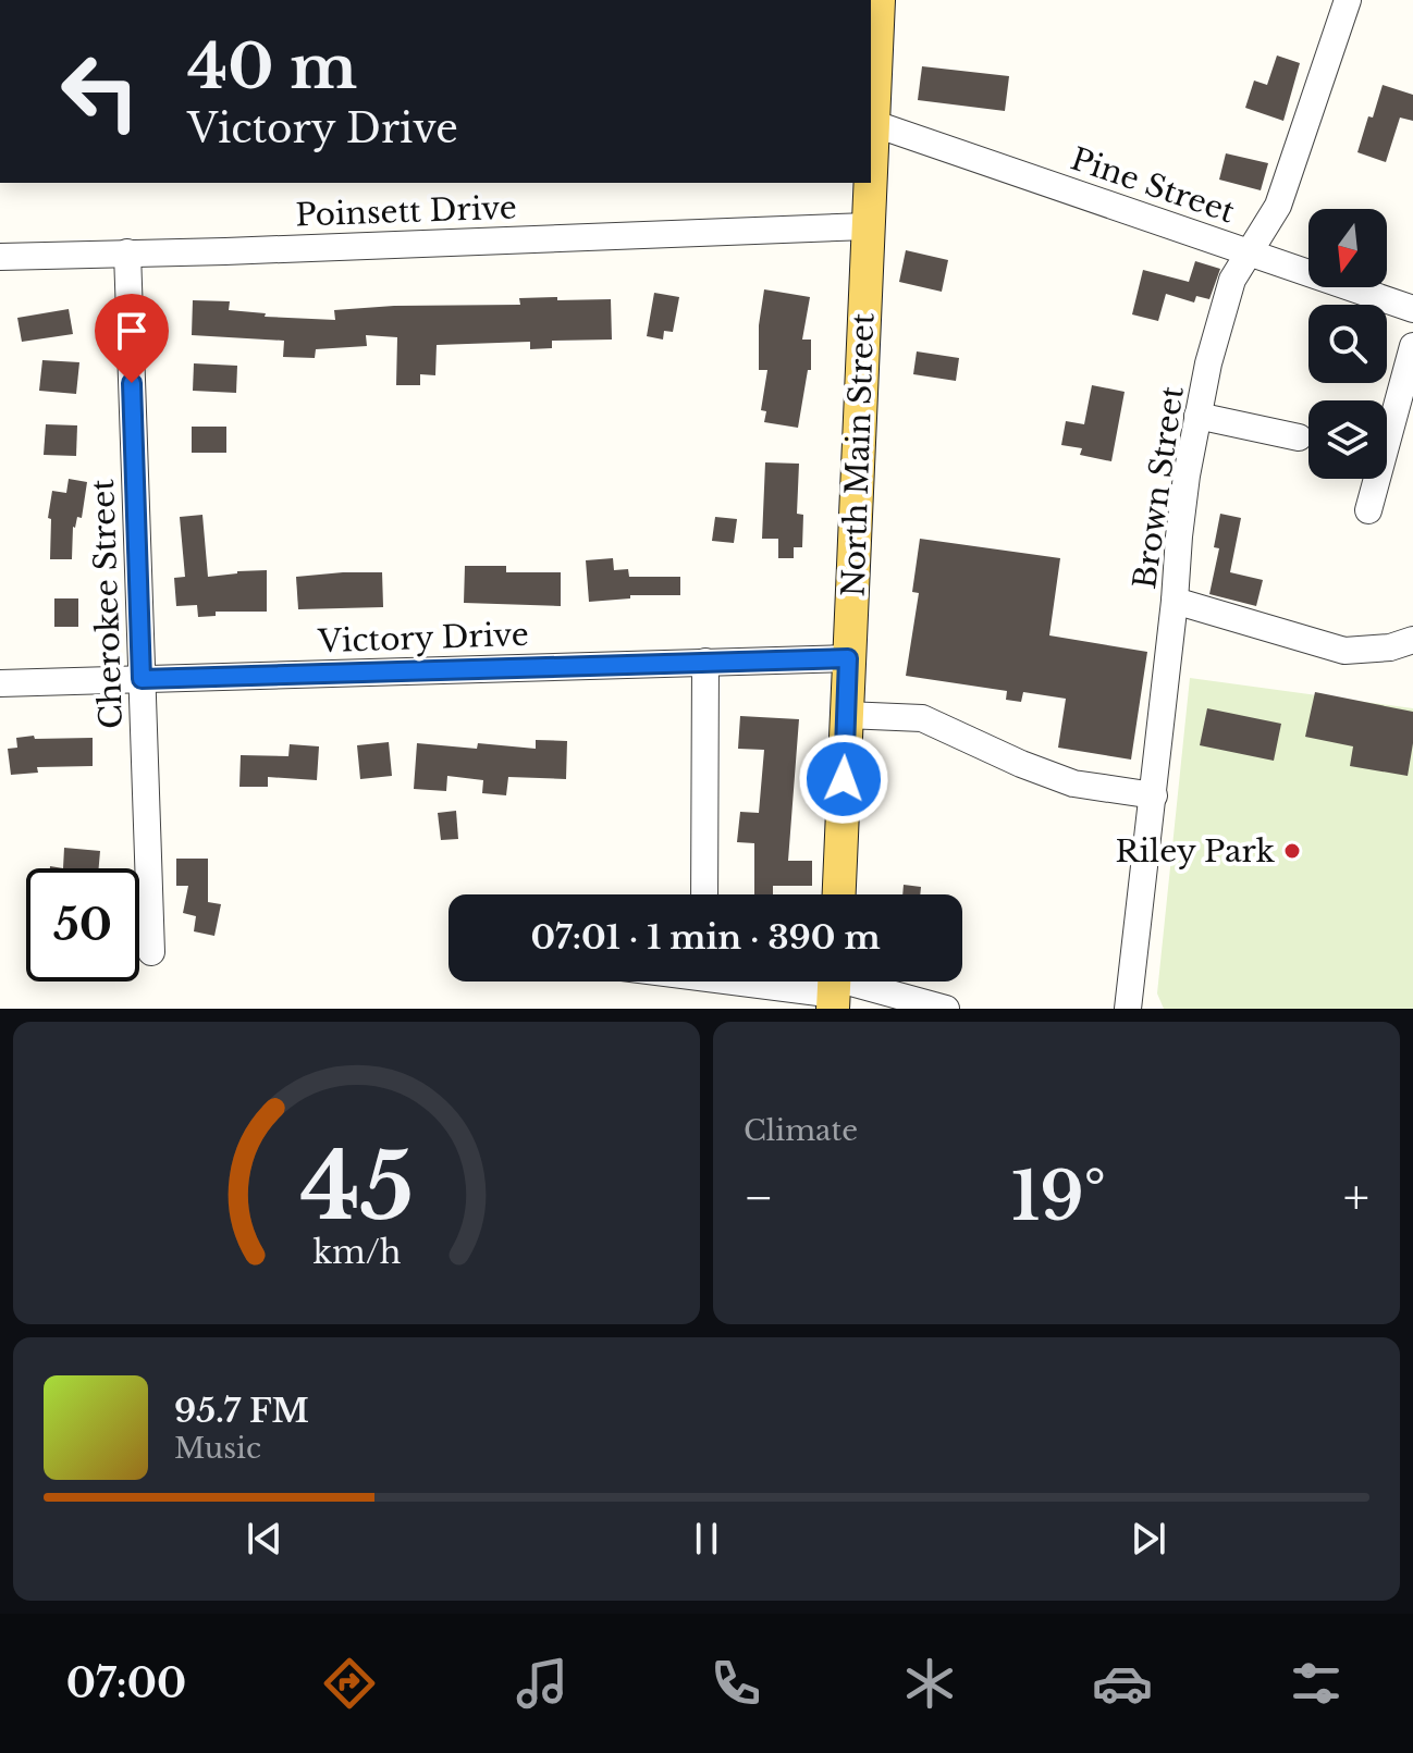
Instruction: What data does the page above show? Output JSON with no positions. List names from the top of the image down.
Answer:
{
  "streets": {
    "main road": ["North Main Street"],
    "street": [
      "Pine Street",
      "Poinsett Drive",
      "Brown Street",
      "Cherokee Street",
      "Victory Drive"
    ]
  },
  "crossings": [
    ["Pine Street", "North Main Street"],
    ["Pine Street", "Brown Street"],
    ["Poinsett Drive", "North Main Street"],
    ["Poinsett Drive", "Cherokee Street"],
    ["North Main Street", "Victory Drive"],
    ["Cherokee Street", "Victory Drive"]
  ],
  "places": ["Riley Park"],
  "north": "bottom",
  "page": {
    "turn": ["40 m", "Victory Drive"],
    "limit": "50",
    "trip": "07:01 · 1 min · 390 m",
    "tile": "Climate",
    "heat": ["−", "19°", "+"],
    "song": ["95.7 FM", "Music"],
    "tabs": "07:00",
    "gauge": ["45", "km/h"]
  }
}
